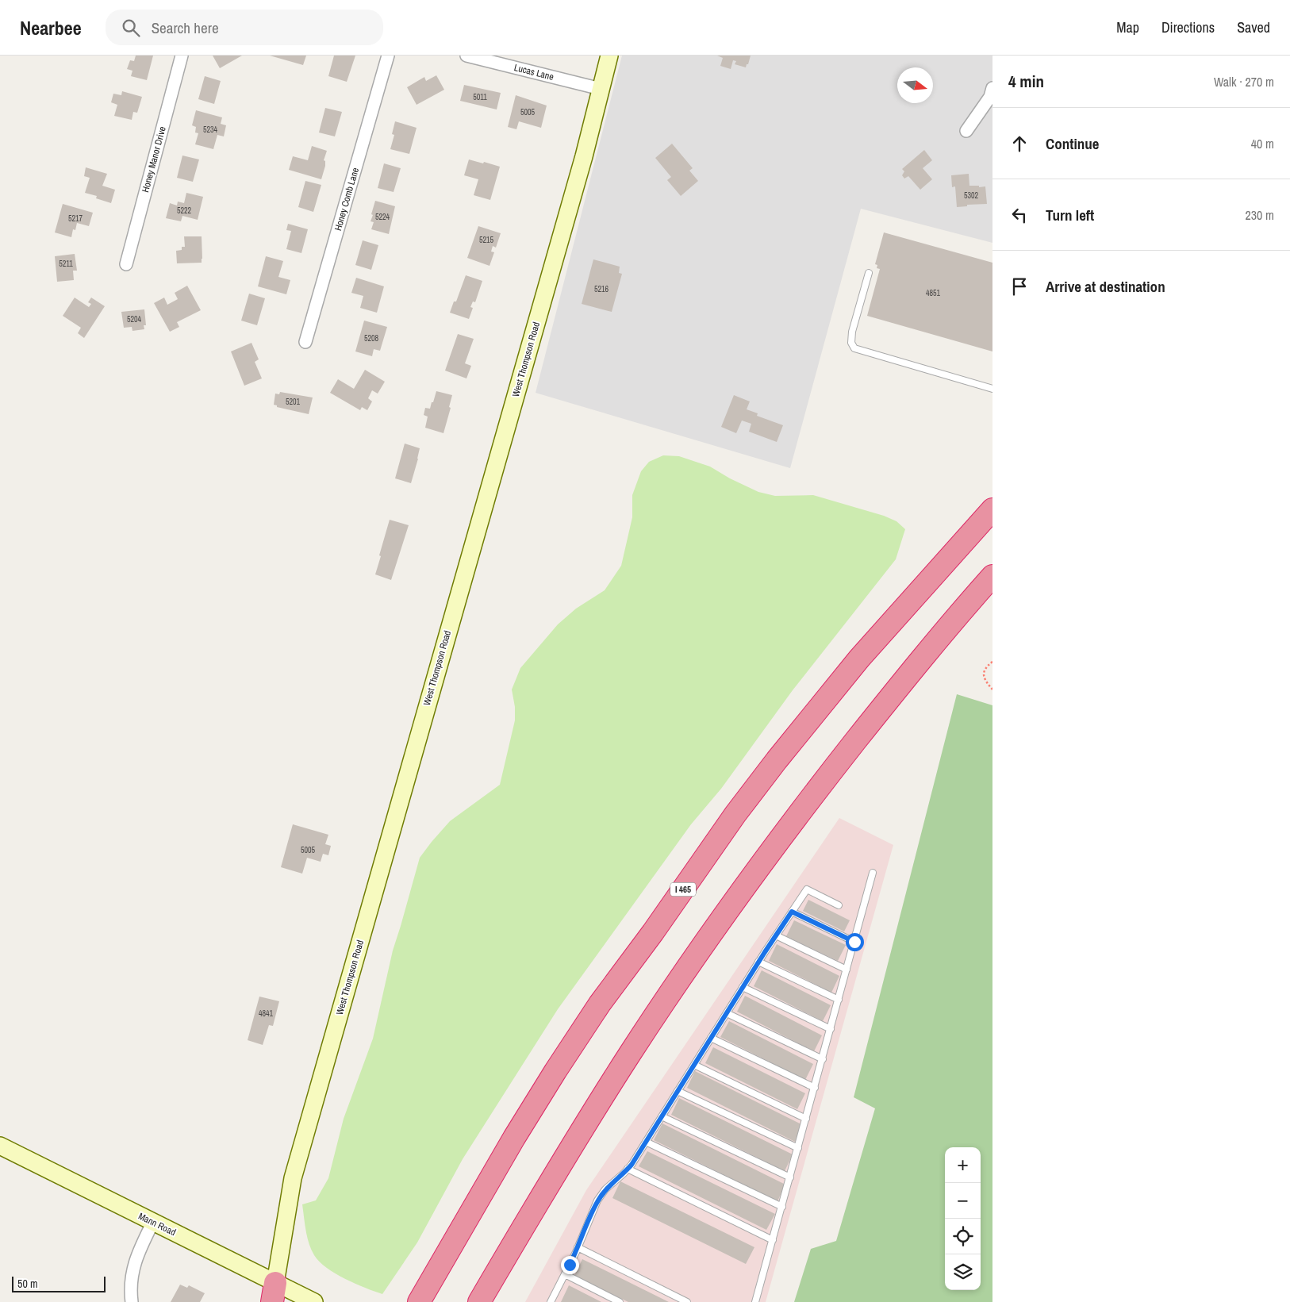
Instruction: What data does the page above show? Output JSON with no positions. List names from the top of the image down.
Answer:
{
  "streets": {
    "highway": ["I 465"],
    "main road": ["West Thompson Road", "Mann Road"],
    "street": ["Lucas Lane", "Honey Manor Drive", "Honey Comb Lane"]
  },
  "crossings": [
    ["Lucas Lane", "West Thompson Road"],
    ["West Thompson Road", "Mann Road"]
  ],
  "house_numbers": [
    "5011",
    "5005",
    "5234",
    "5302",
    "5222",
    "5224",
    "5217",
    "5215",
    "5211",
    "5216",
    "4851",
    "5204",
    "5208",
    "5201",
    "5005",
    "4841"
  ],
  "scale_bar": "50 m",
  "north": "right",
  "page": {
    "header": "Nearbee",
    "search": "Search here",
    "nav": ["Map", "Directions", "Saved"],
    "heading": ["4 min", "Walk · 270 m"],
    "list": [
      ["Continue", "40 m"],
      ["Turn left", "230 m"],
      "Arrive at destination"
    ],
    "map_buttons": ["+", "−"],
    "scale": "50 m"
  }
}
